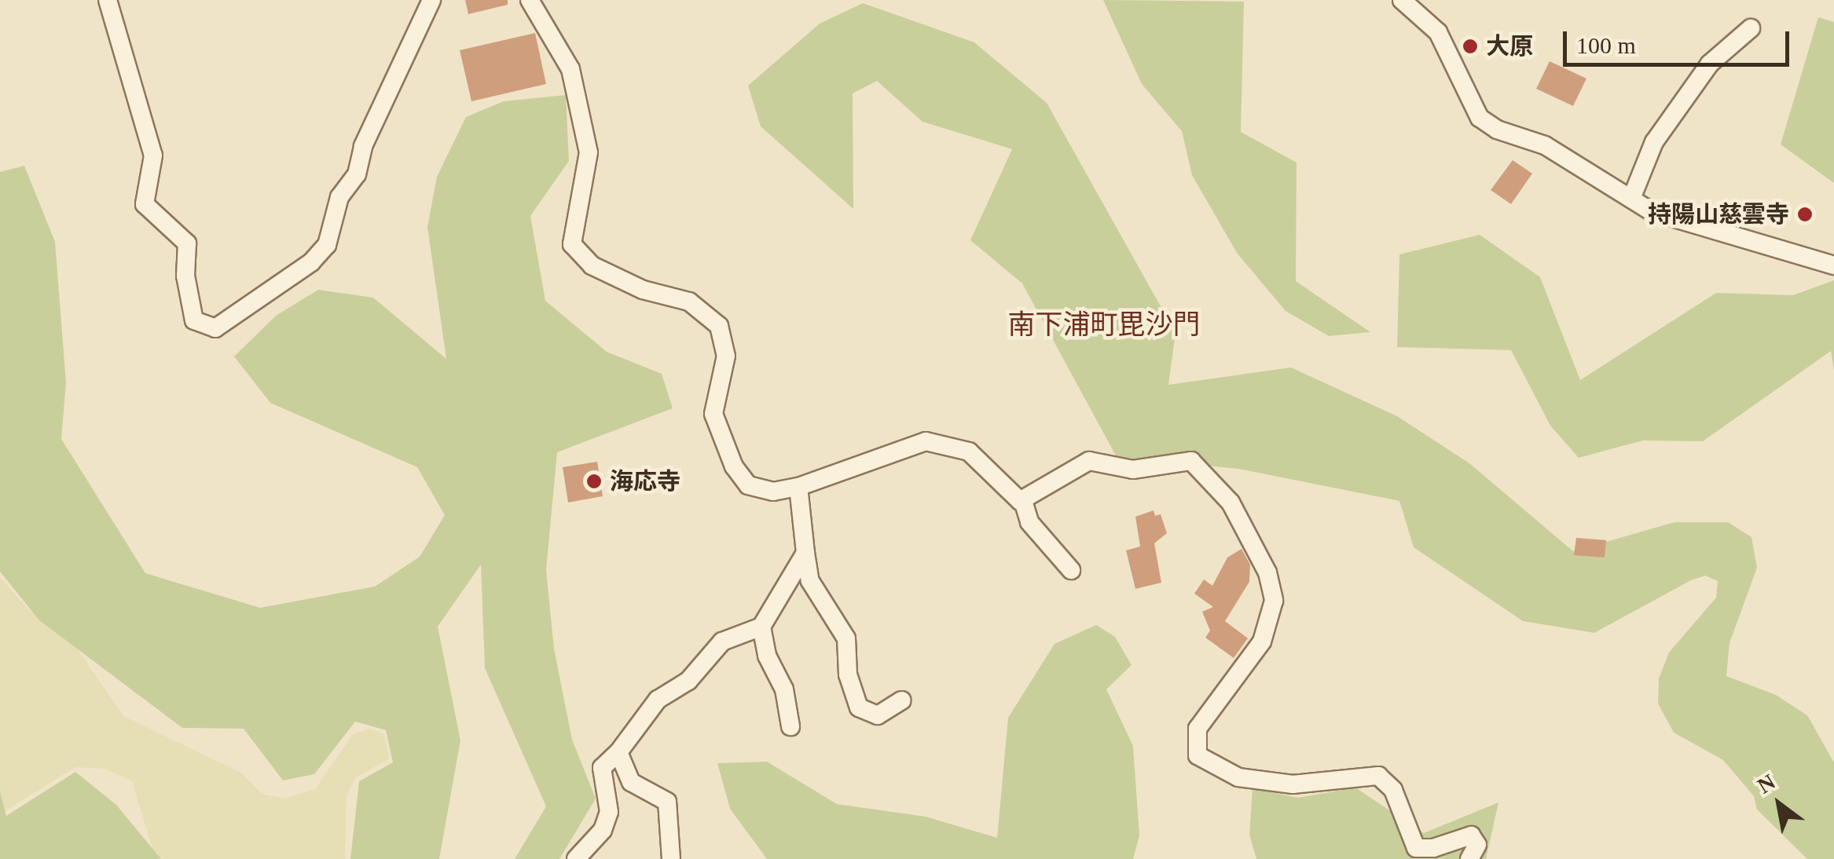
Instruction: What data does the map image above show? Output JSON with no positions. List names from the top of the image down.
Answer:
{
  "districts": ["南下浦町毘沙門"],
  "places": ["大原", "持陽山慈雲寺", "海応寺"],
  "scale_bar": "100 m",
  "north": "top left"
}
